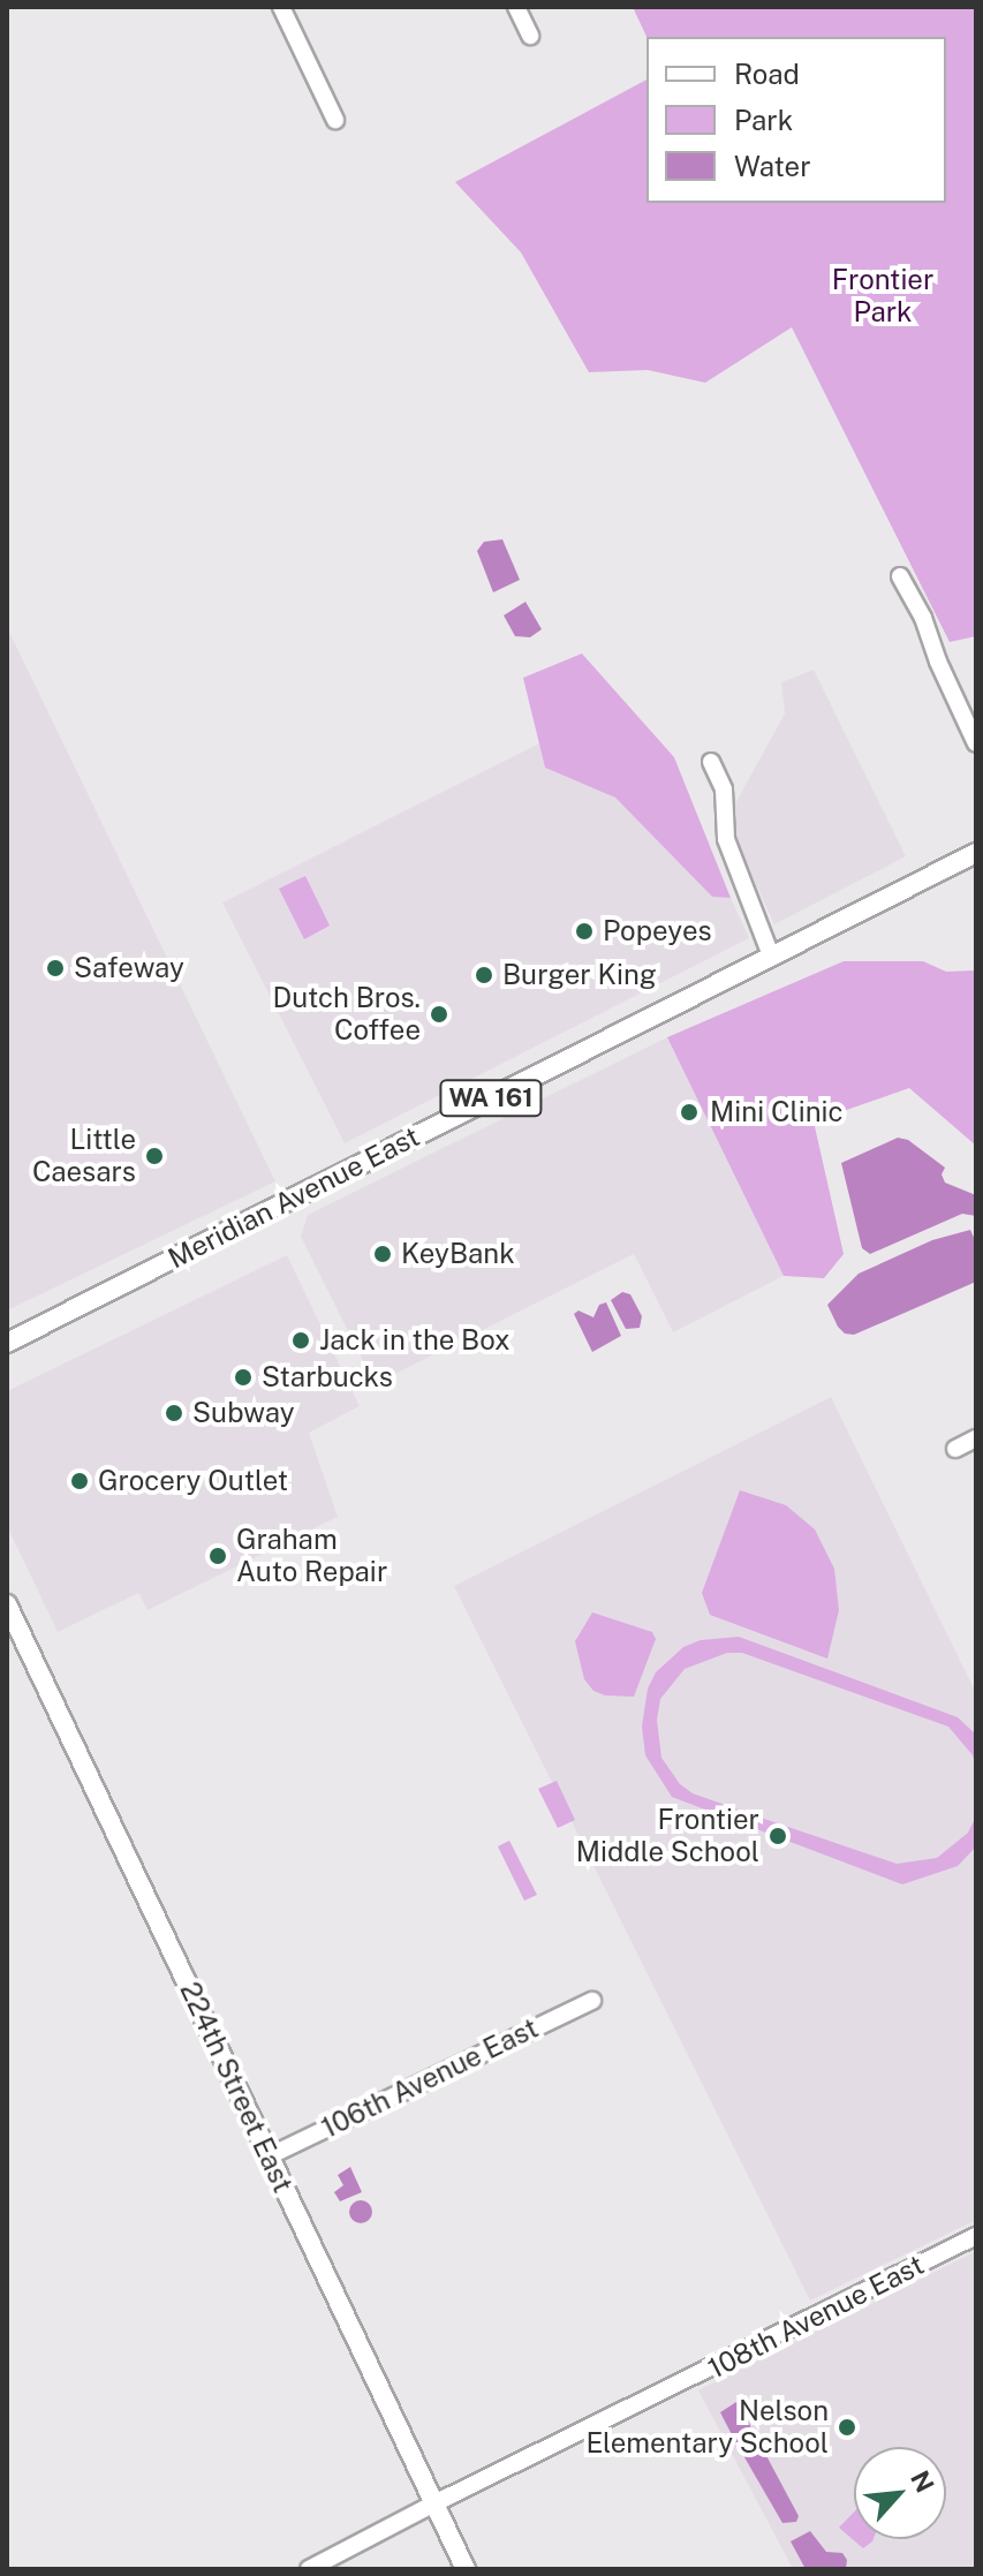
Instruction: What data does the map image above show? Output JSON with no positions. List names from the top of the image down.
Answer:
{
  "streets": {
    "main road": ["WA 161", "Meridian Avenue East", "224th Street East"],
    "street": ["106th Avenue East", "108th Avenue East"]
  },
  "crossings": [
    ["106th Avenue East", "224th Street East"],
    ["224th Street East", "108th Avenue East"]
  ],
  "parks": ["Frontier Park"],
  "places": [
    "Popeyes",
    "Safeway",
    "Burger King",
    "Dutch Bros. Coffee",
    "Mini Clinic",
    "Little Caesars",
    "KeyBank",
    "Jack in the Box",
    "Starbucks",
    "Subway",
    "Grocery Outlet",
    "Graham Auto Repair",
    "Frontier Middle School",
    "Nelson Elementary School"
  ],
  "legend": ["Road", "Park", "Water"],
  "north": "top right"
}
